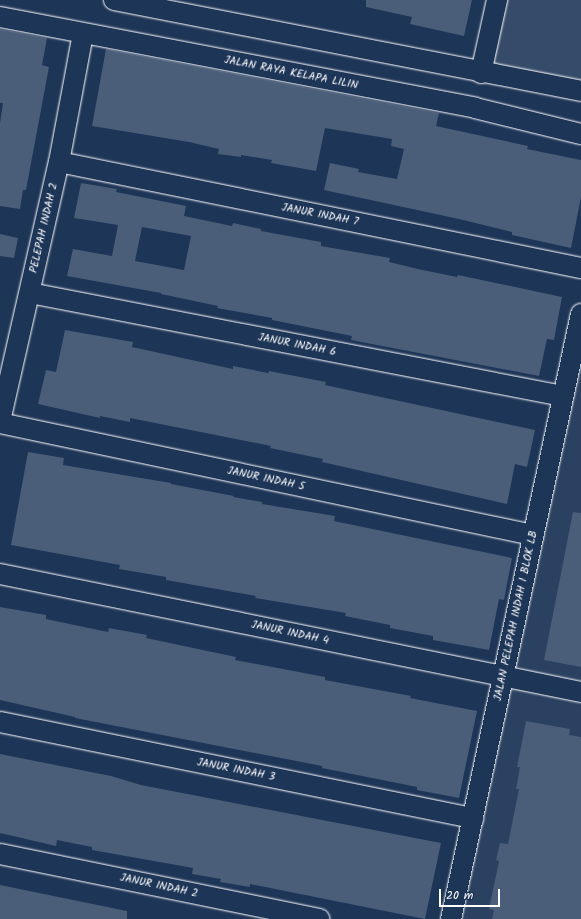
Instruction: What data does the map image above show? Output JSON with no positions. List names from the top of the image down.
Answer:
{
  "streets": {
    "street": [
      "JALAN RAYA KELAPA LILIN",
      "JANUR INDAH 7",
      "PELEPAH INDAH 2",
      "JANUR INDAH 6",
      "JANUR INDAH 5",
      "JALAN PELEPAH INDAH 1 BLOK LB",
      "JANUR INDAH 4",
      "JANUR INDAH 3",
      "JANUR INDAH 2"
    ]
  },
  "crossings": [
    ["JALAN RAYA KELAPA LILIN", "PELEPAH INDAH 2"],
    ["JANUR INDAH 7", "PELEPAH INDAH 2"],
    ["PELEPAH INDAH 2", "JANUR INDAH 6"],
    ["PELEPAH INDAH 2", "JANUR INDAH 5"],
    ["JANUR INDAH 6", "JALAN PELEPAH INDAH 1 BLOK LB"],
    ["JANUR INDAH 5", "JALAN PELEPAH INDAH 1 BLOK LB"],
    ["JALAN PELEPAH INDAH 1 BLOK LB", "JANUR INDAH 4"],
    ["JALAN PELEPAH INDAH 1 BLOK LB", "JANUR INDAH 3"]
  ],
  "scale_bar": "20 m"
}
